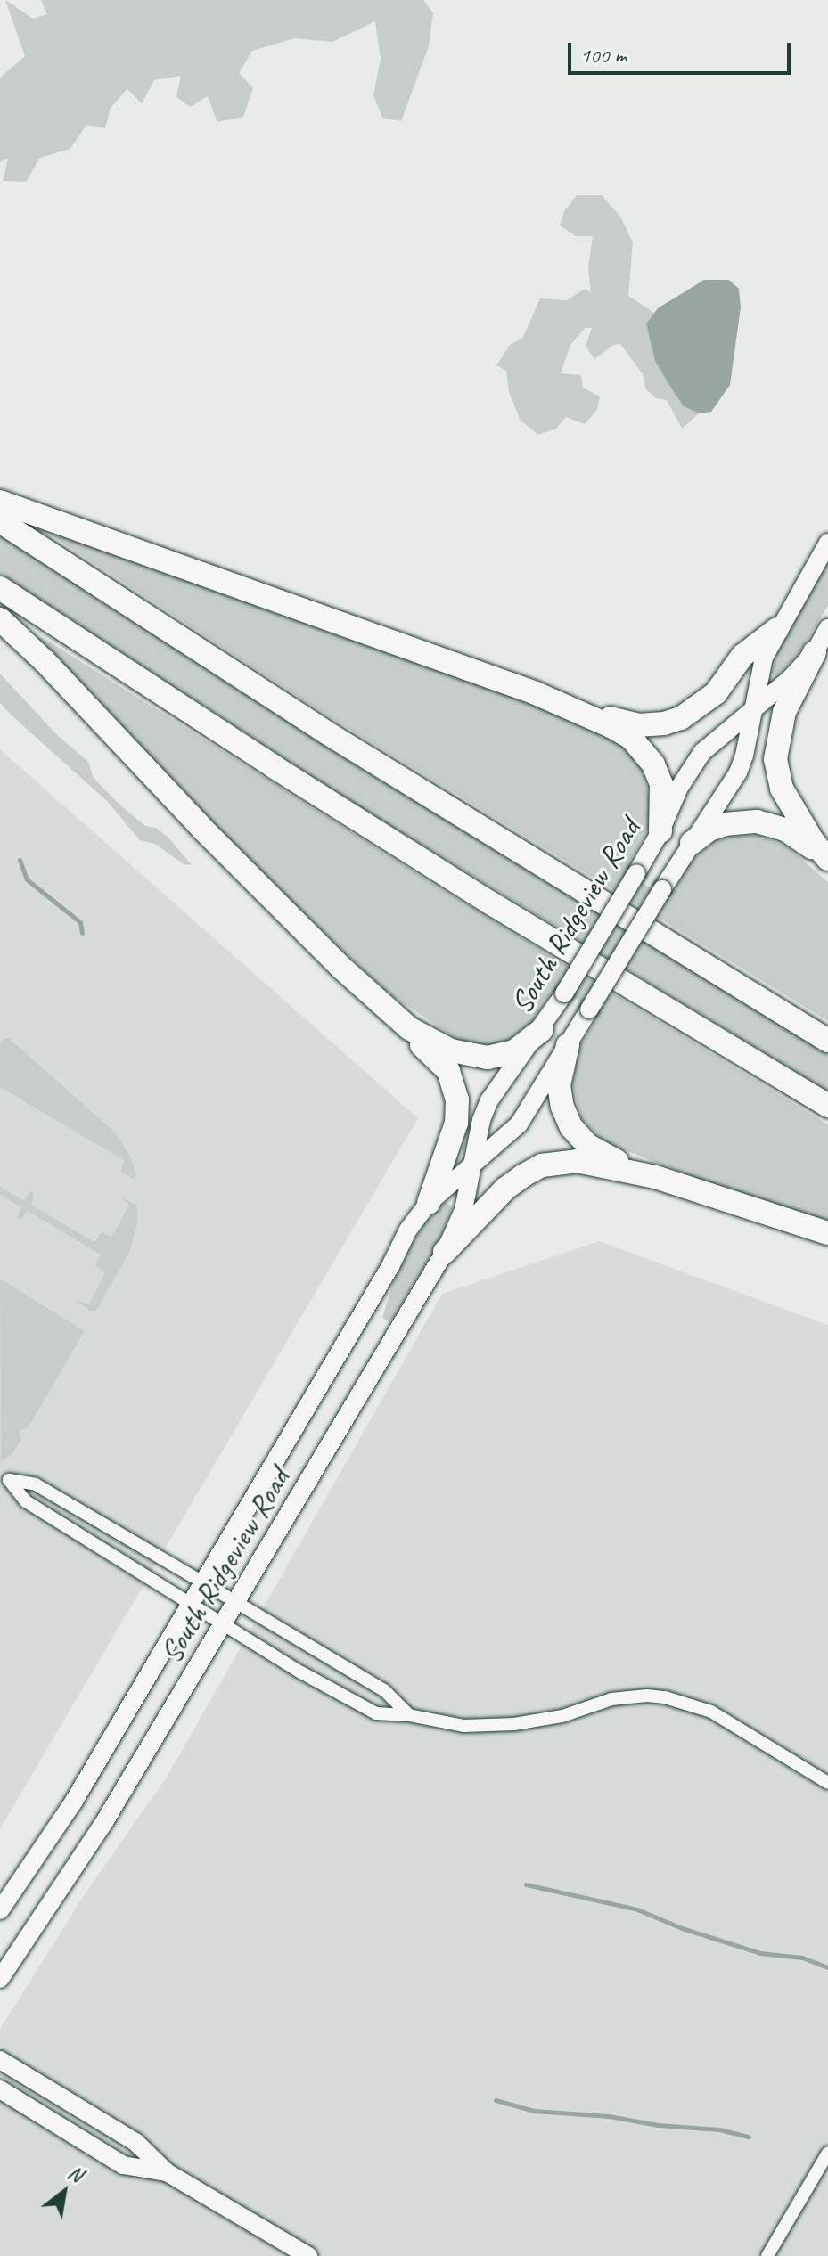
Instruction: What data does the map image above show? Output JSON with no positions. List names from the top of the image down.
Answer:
{
  "streets": {
    "main road": ["South Ridgeview Road"]
  },
  "scale_bar": "100 m",
  "north": "top right"
}
